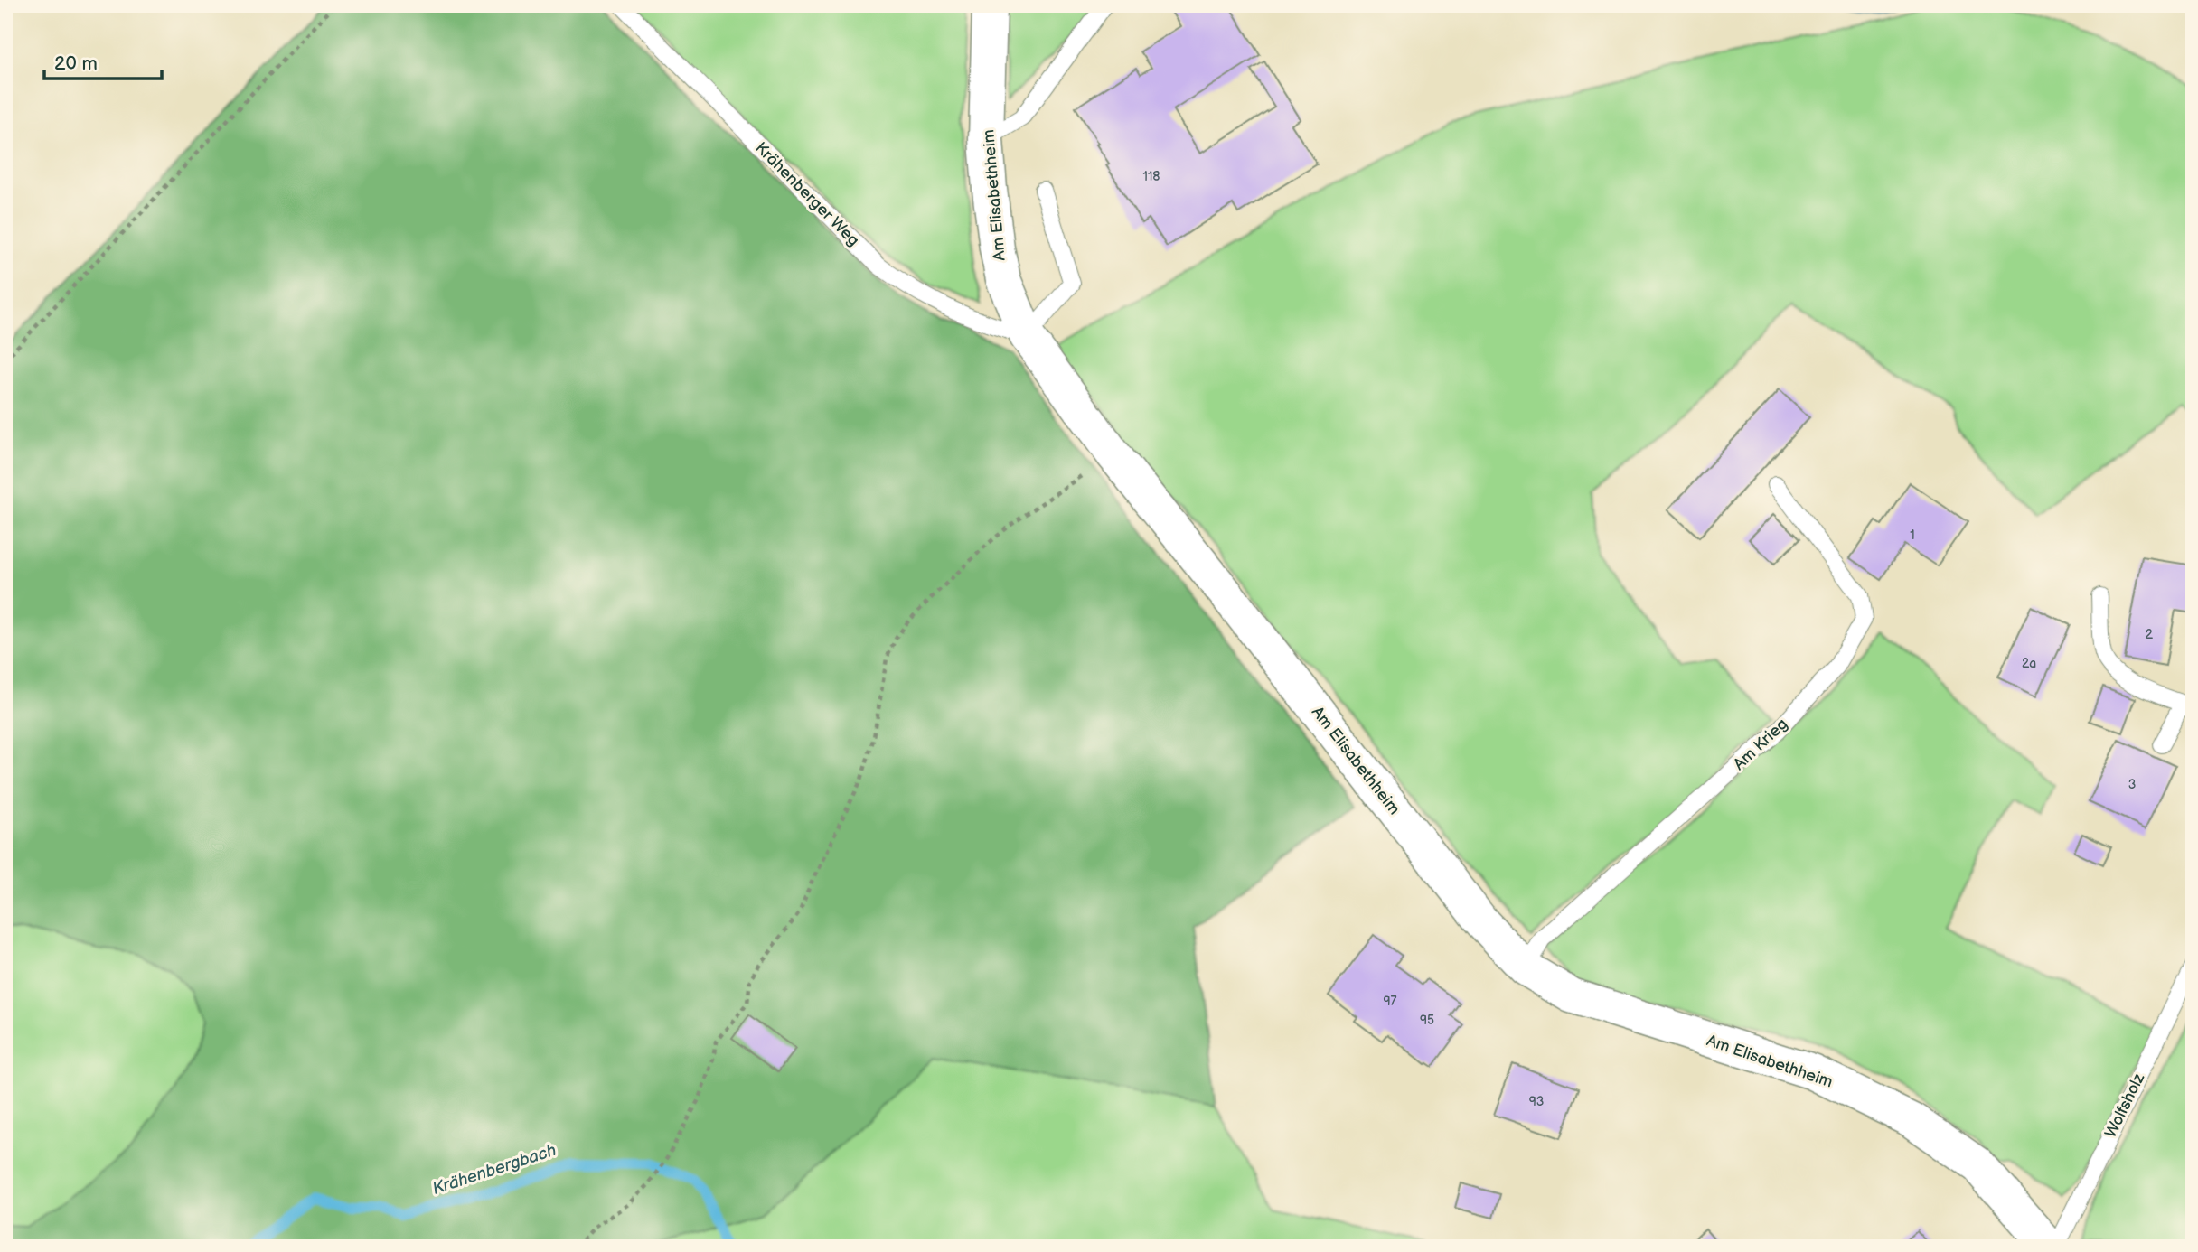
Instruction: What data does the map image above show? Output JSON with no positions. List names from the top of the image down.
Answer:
{
  "streets": {
    "street": ["Am Elisabethheim"],
    "lane": ["Krähenberger Weg", "Am Krieg", "Wolfsholz"]
  },
  "crossings": [
    ["Krähenberger Weg", "Am Elisabethheim"],
    ["Am Elisabethheim", "Am Krieg"]
  ],
  "water": ["Krähenbergbach"],
  "house_numbers": [
    "118",
    "1",
    "2",
    "2a",
    "3",
    "97",
    "95",
    "93"
  ],
  "scale_bar": "20 m"
}
